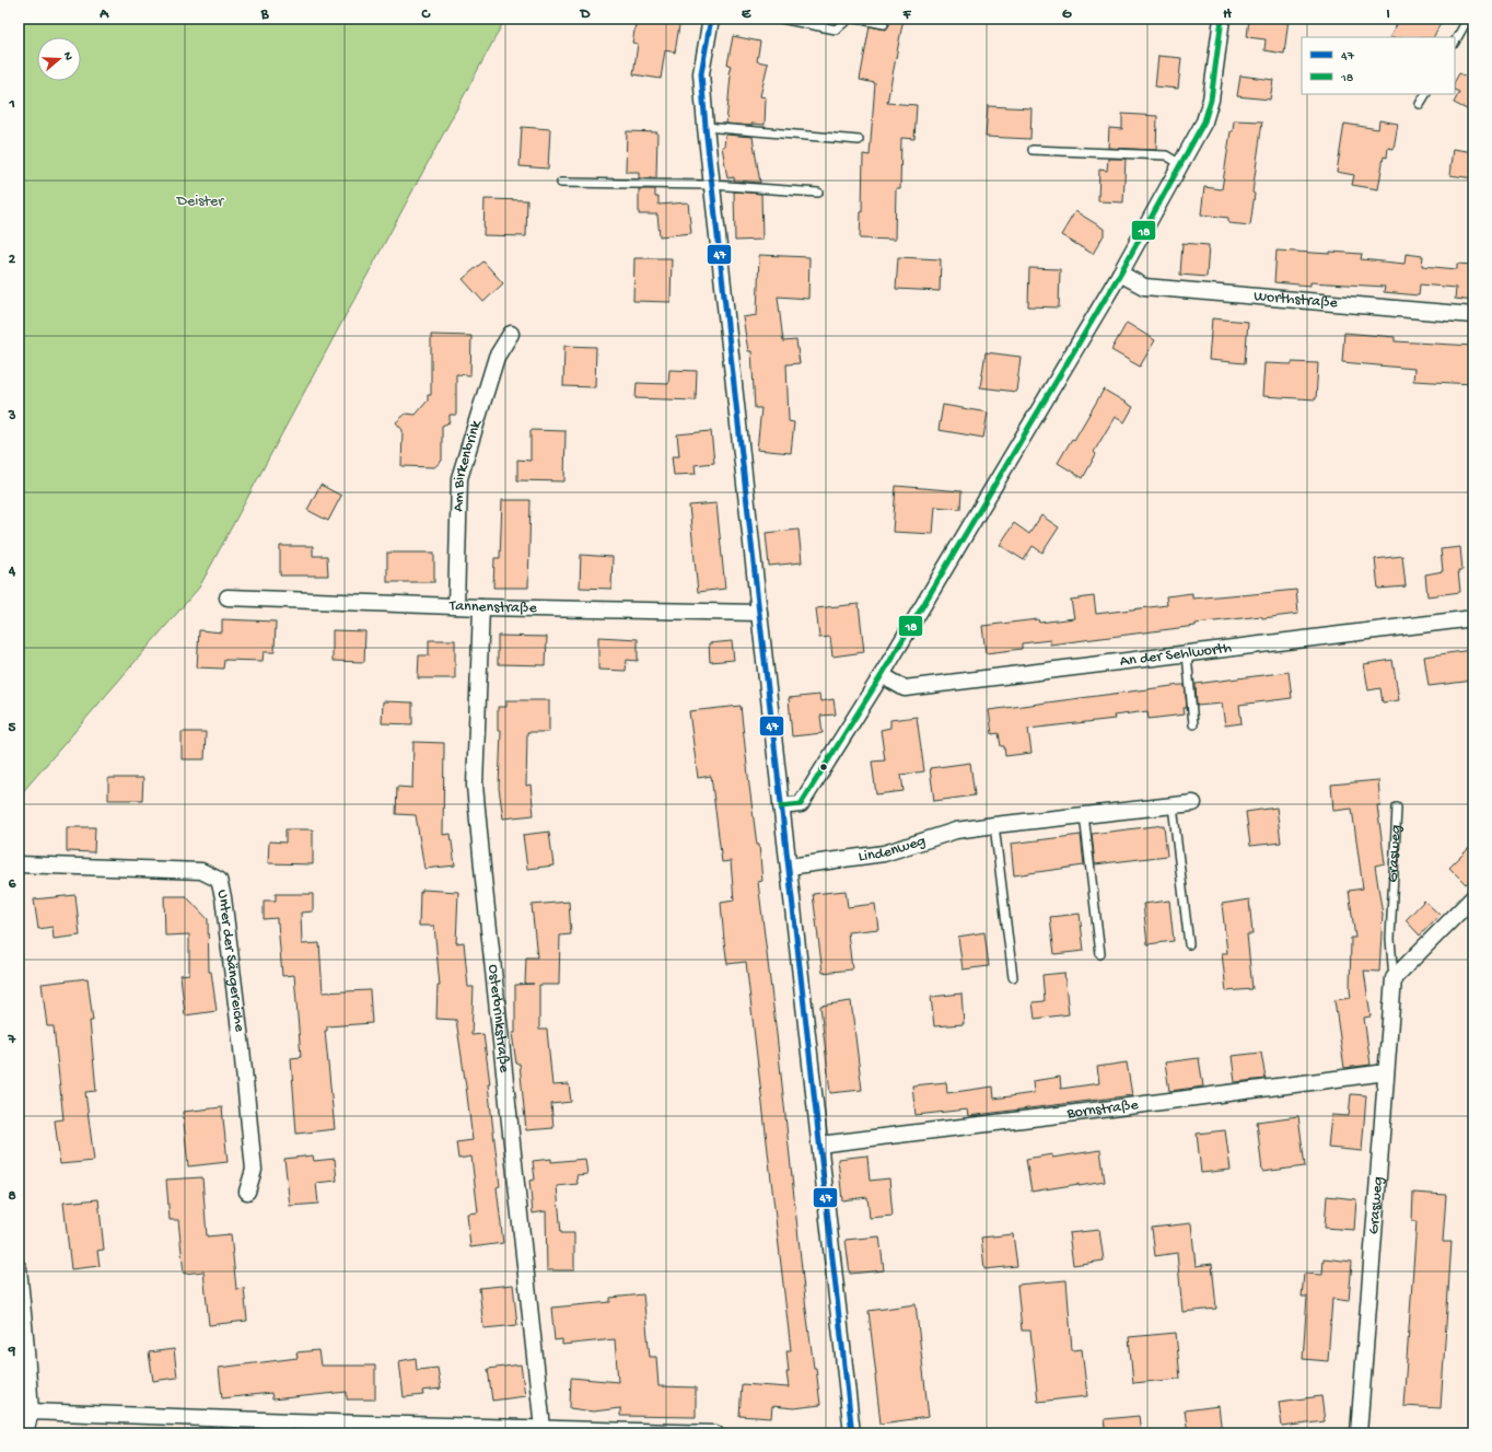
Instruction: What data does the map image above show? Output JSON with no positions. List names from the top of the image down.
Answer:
{
  "streets": {
    "street": [
      "Worthstraße",
      "Am Birkenbrink",
      "Tannenstraße",
      "An der Sehlworth",
      "Lindenweg",
      "Grasweg",
      "Unter der Sängereiche",
      "Osterbrinkstraße",
      "Bornstraße"
    ]
  },
  "crossings": [
    ["Am Birkenbrink", "Tannenstraße"],
    ["Tannenstraße", "Osterbrinkstraße"],
    ["Grasweg", "Bornstraße"]
  ],
  "parks": ["Deister"],
  "lines": ["transit line 47", "transit line 18"],
  "legend": ["47", "18"],
  "north": "right",
  "grid": {
    "columns": [
      "A",
      "B",
      "C",
      "D",
      "E",
      "F",
      "G",
      "H",
      "I"
    ],
    "rows": [
      "1",
      "2",
      "3",
      "4",
      "5",
      "6",
      "7",
      "8",
      "9"
    ]
  }
}
